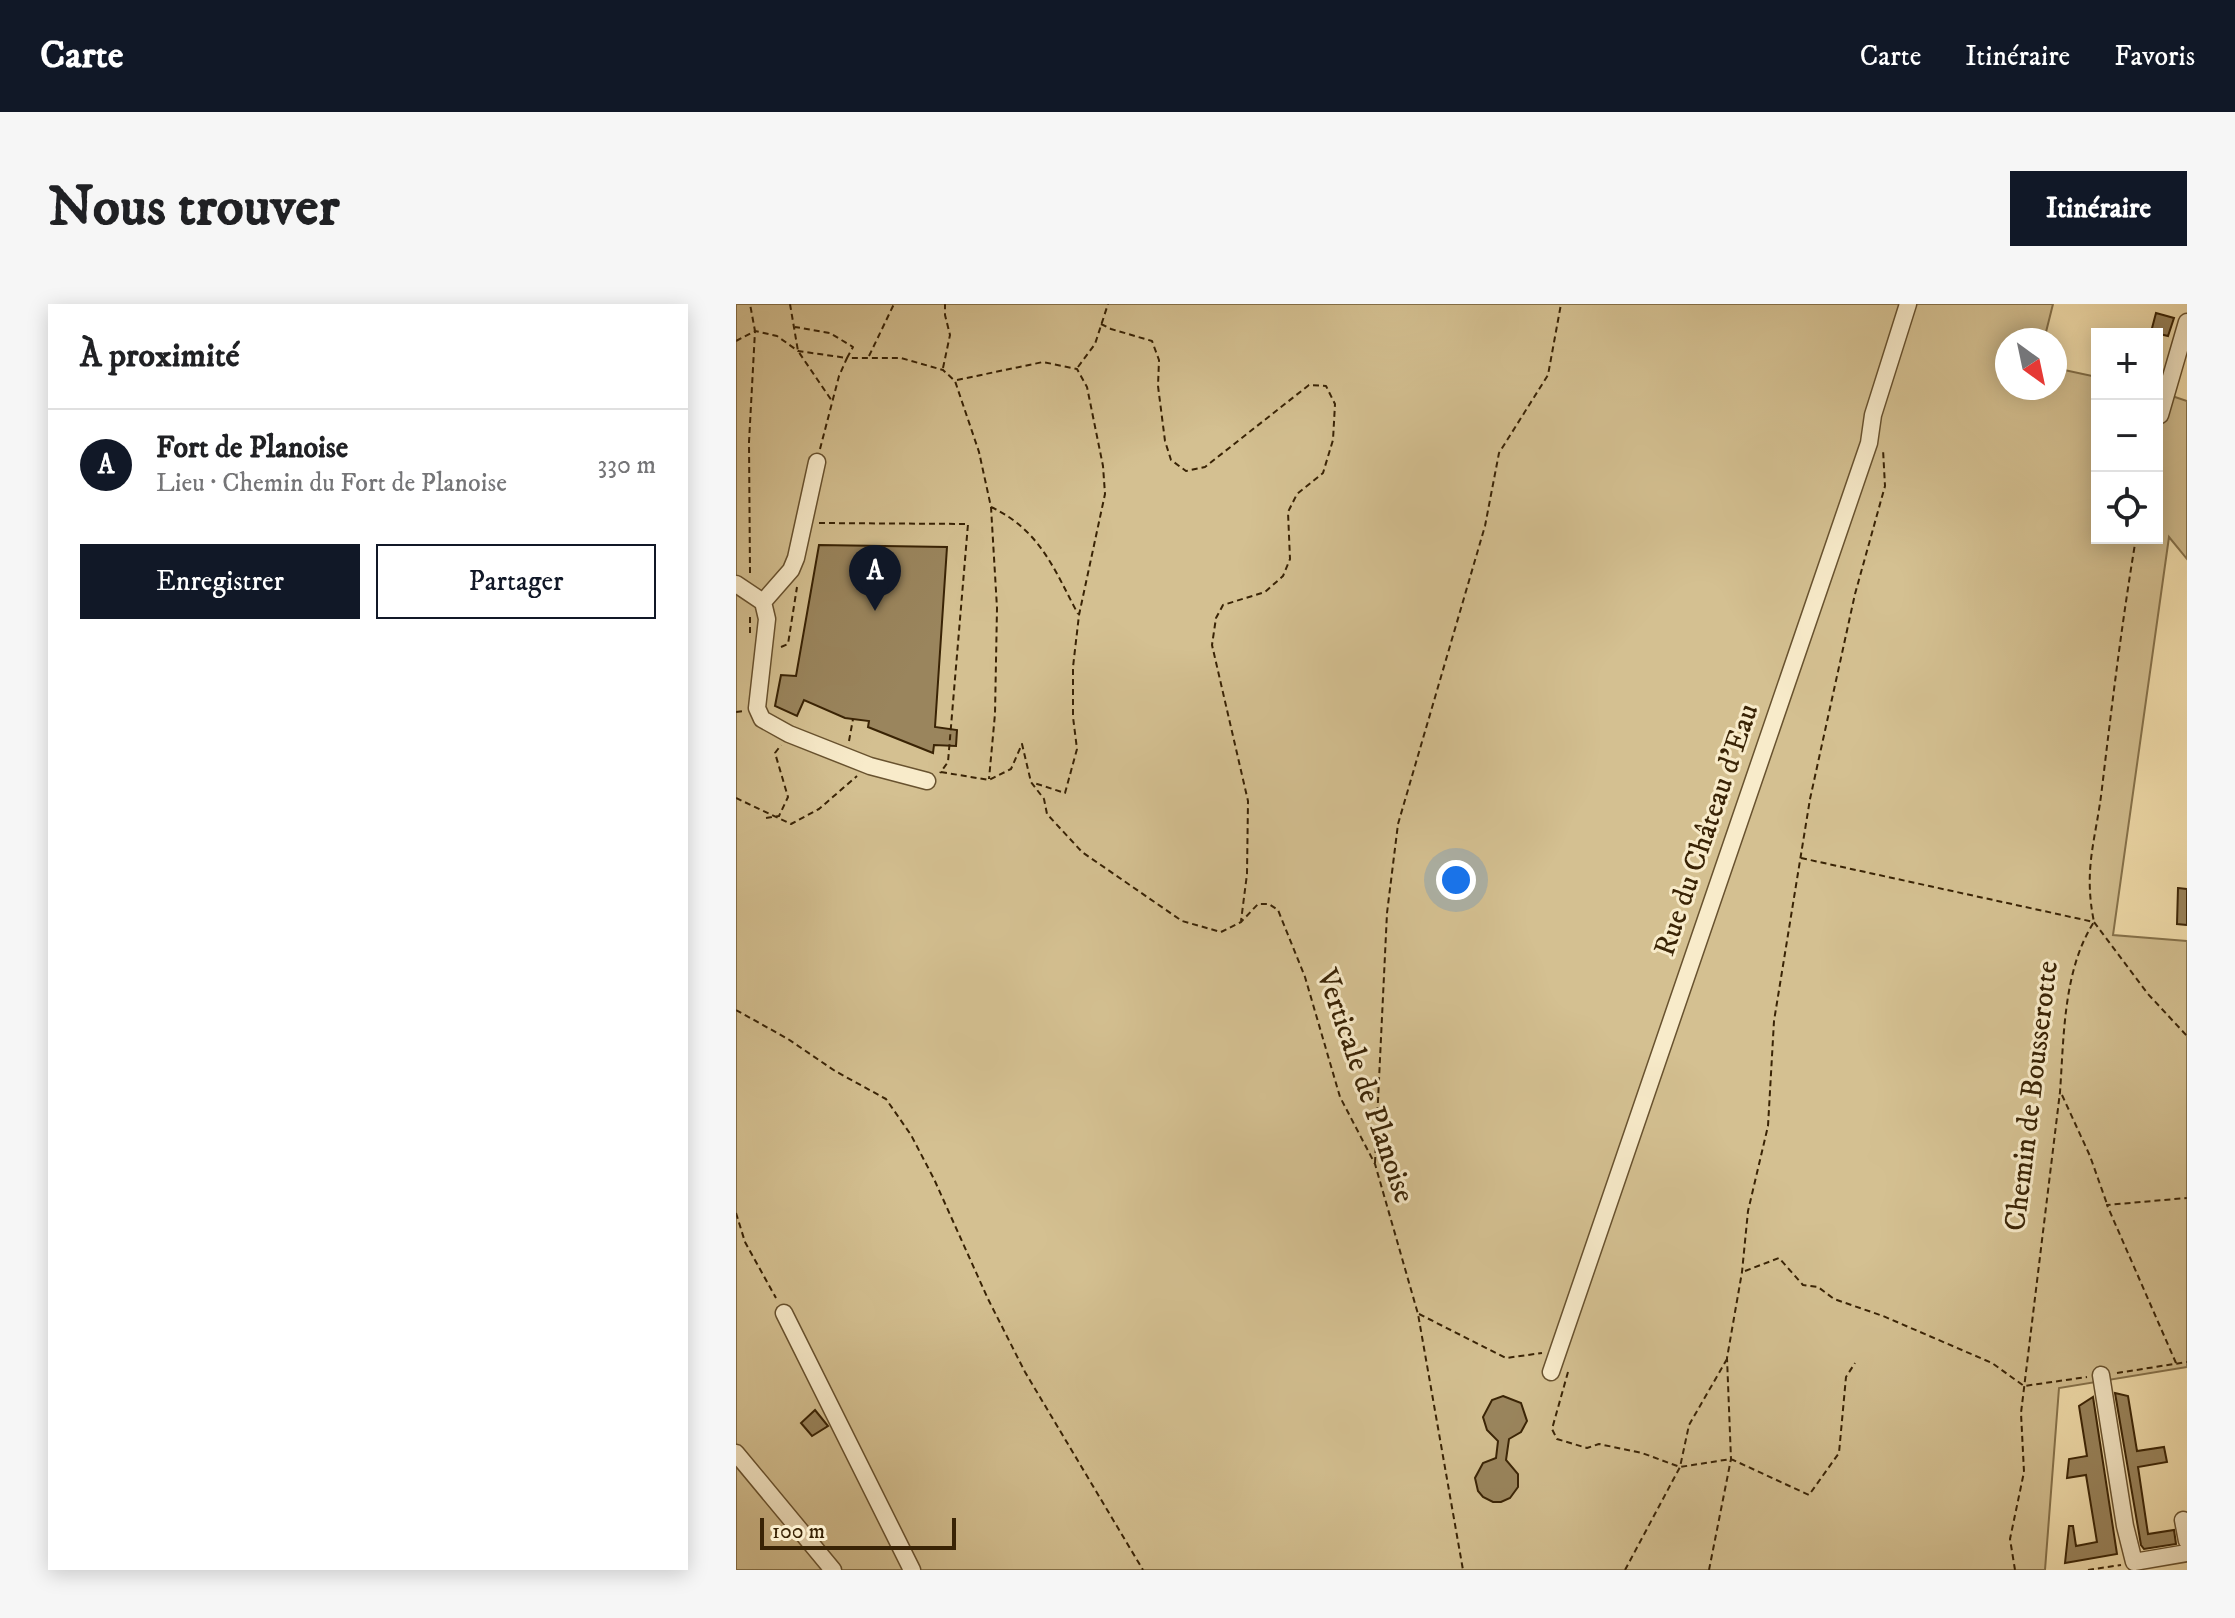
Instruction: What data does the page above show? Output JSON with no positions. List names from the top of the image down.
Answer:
{
  "streets": {
    "street": ["Rue du Château d'Eau"],
    "path": ["Verticale de Planoise", "Chemin de Bousserotte"]
  },
  "scale_bar": "100 m",
  "north": "bottom right",
  "page": {
    "header": "Carte",
    "nav": ["Carte", "Itinéraire", "Favoris"],
    "buttons": [
      "Itinéraire",
      ["Enregistrer", "Partager"]
    ],
    "title": "Nous trouver",
    "heading": "À proximité",
    "map_buttons": ["+", "−"],
    "list": [
      {
        "mark": "A",
        "name": "Fort de Planoise",
        "note": "Lieu · Chemin du Fort de Planoise",
        "value": "330 m"
      }
    ],
    "pins": "A",
    "scale": "100 m"
  }
}
